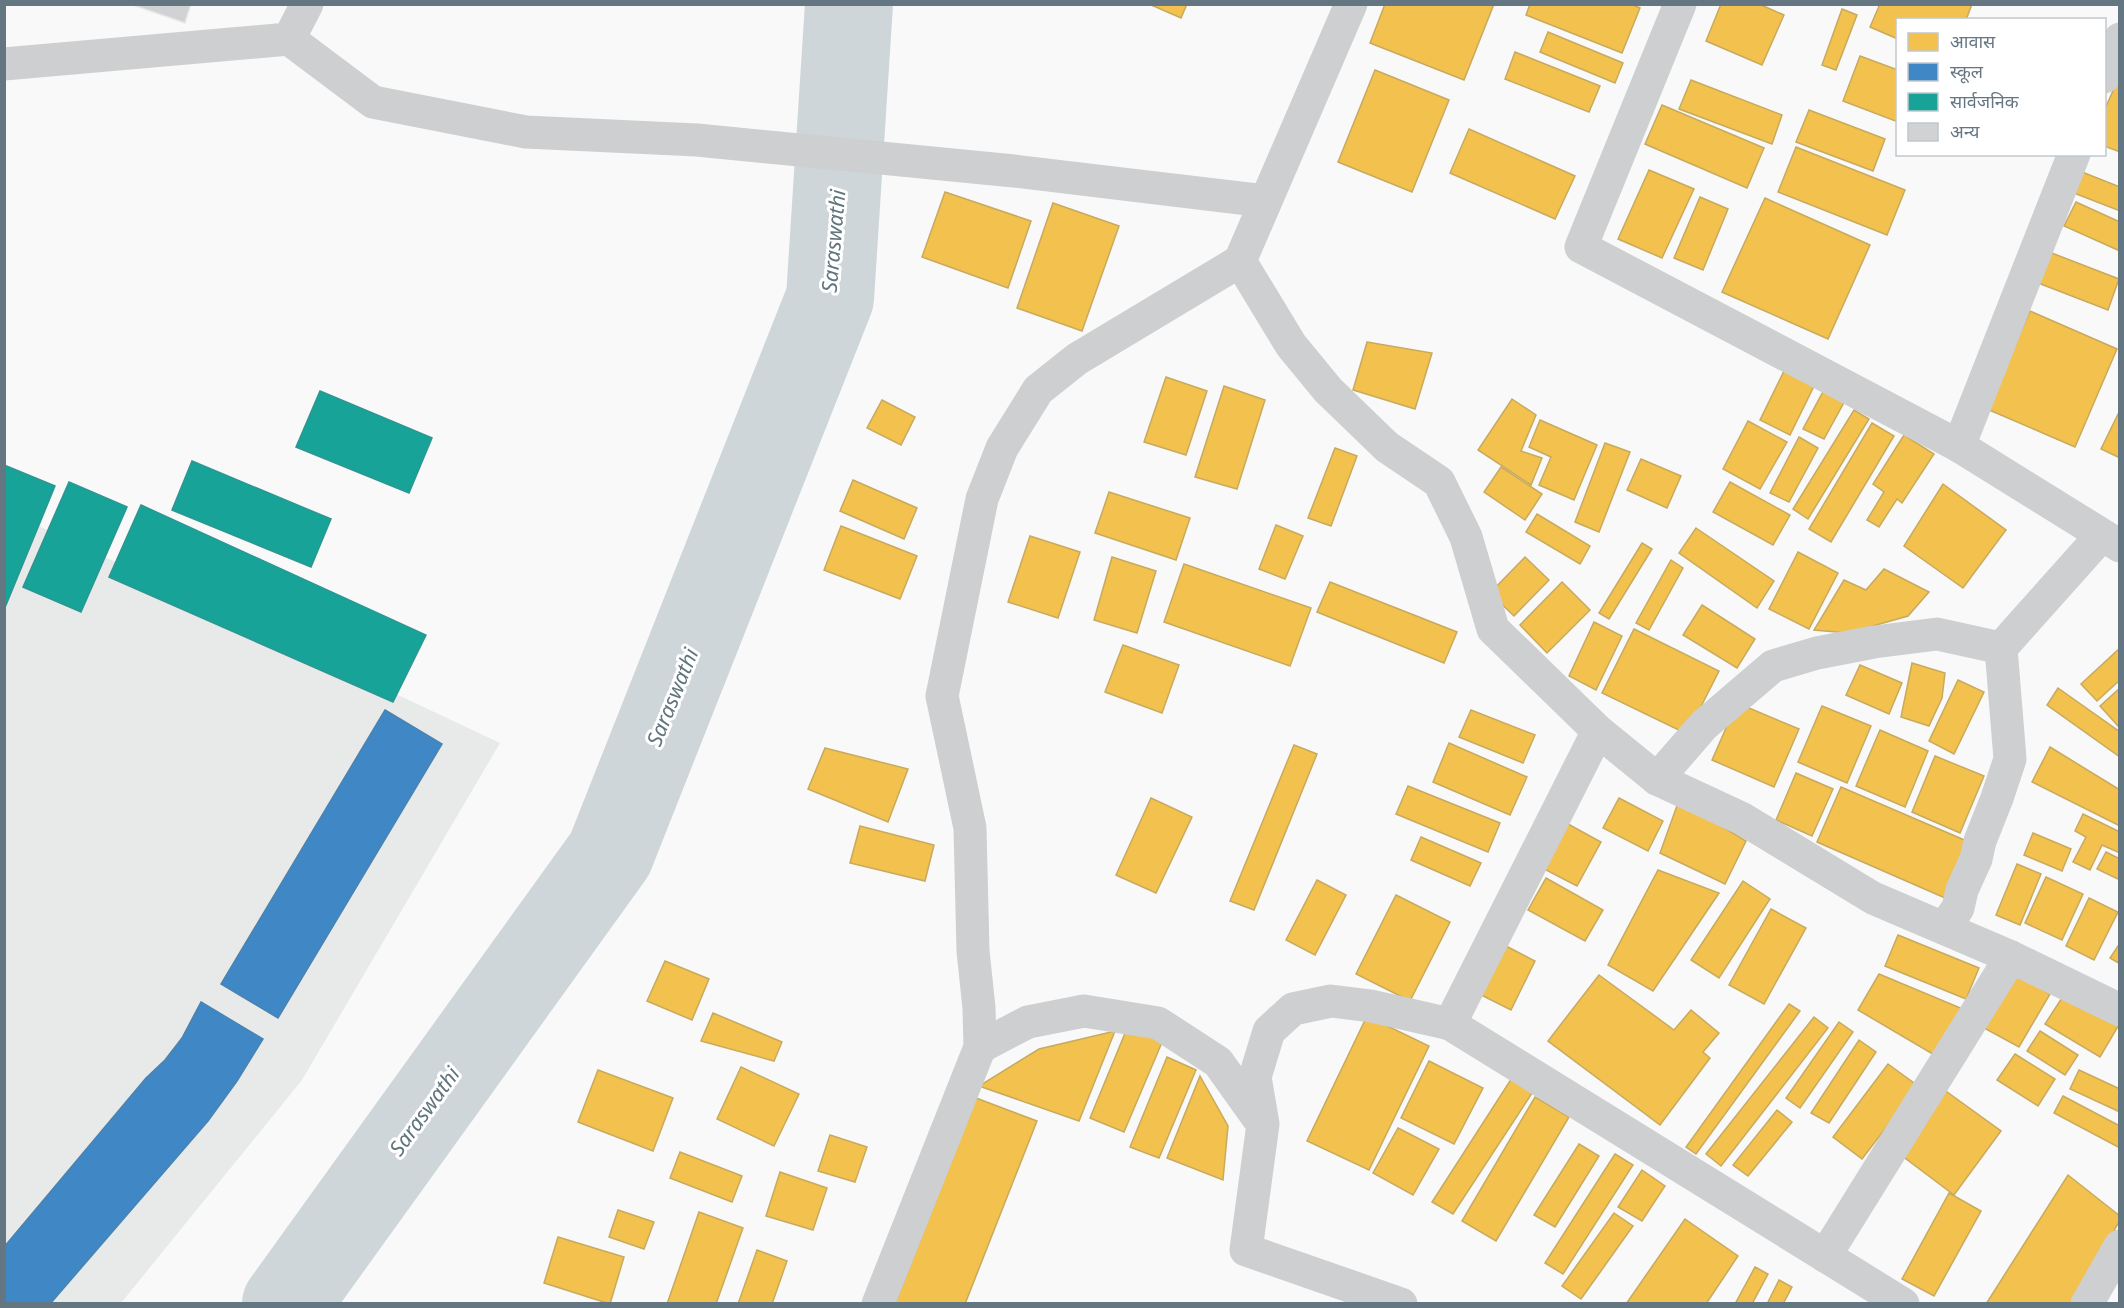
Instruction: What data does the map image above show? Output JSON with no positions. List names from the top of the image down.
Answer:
{
  "water": ["Saraswathi"],
  "legend": [
    "आवास",
    "स्कूल",
    "सार्वजनिक",
    "अन्य"
  ]
}
